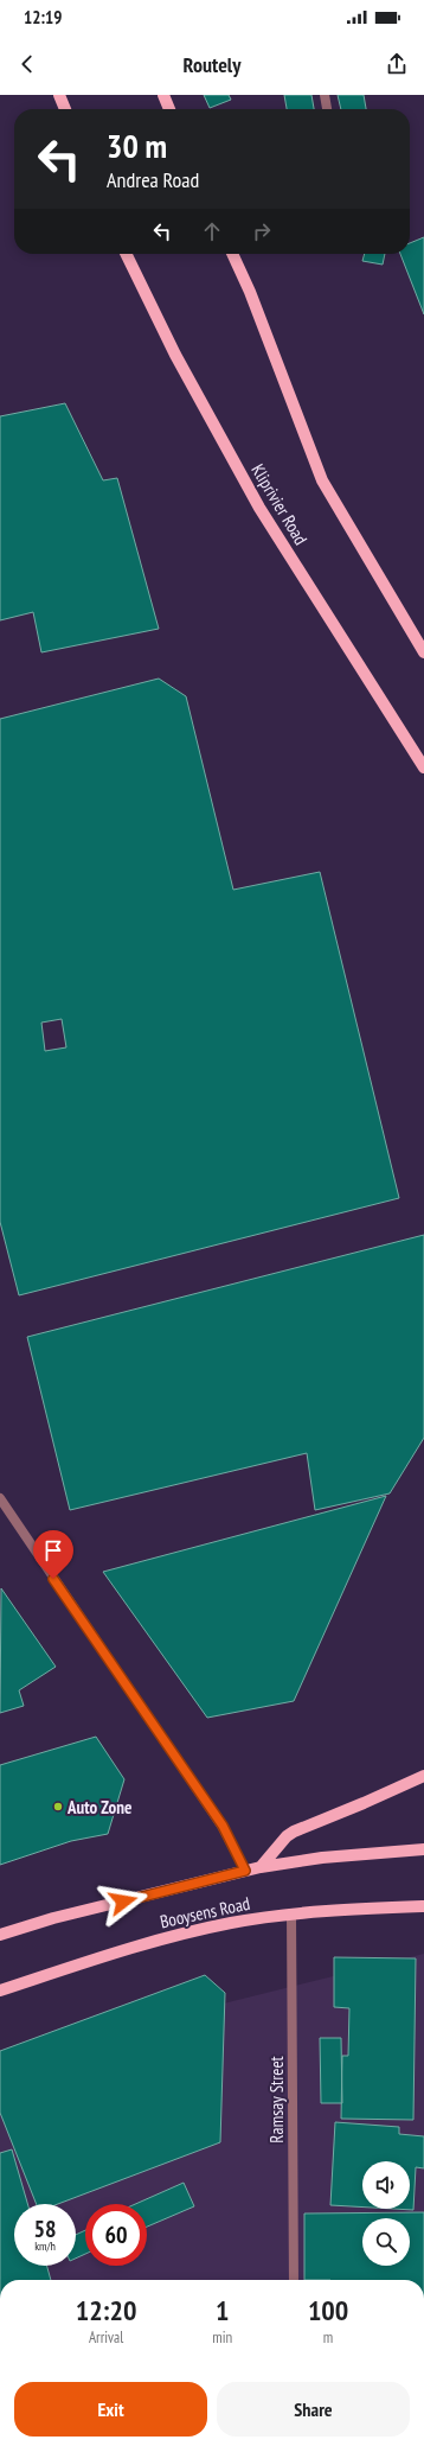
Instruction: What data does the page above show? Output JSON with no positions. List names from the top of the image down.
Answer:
{
  "streets": {
    "main road": ["Kliprivier Road", "Booysens Road"],
    "street": ["Ramsay Street"]
  },
  "crossings": [
    ["Booysens Road", "Ramsay Street"]
  ],
  "places": ["Auto Zone"],
  "page": {
    "status": "12:19",
    "header": "Routely",
    "turn": ["30 m", "Andrea Road"],
    "speed": "58 km/h",
    "limit": "60",
    "eta": [
      "12:20",
      "Arrival",
      "1",
      "min",
      "100",
      "m"
    ],
    "buttons": ["Exit", "Share"]
  }
}
